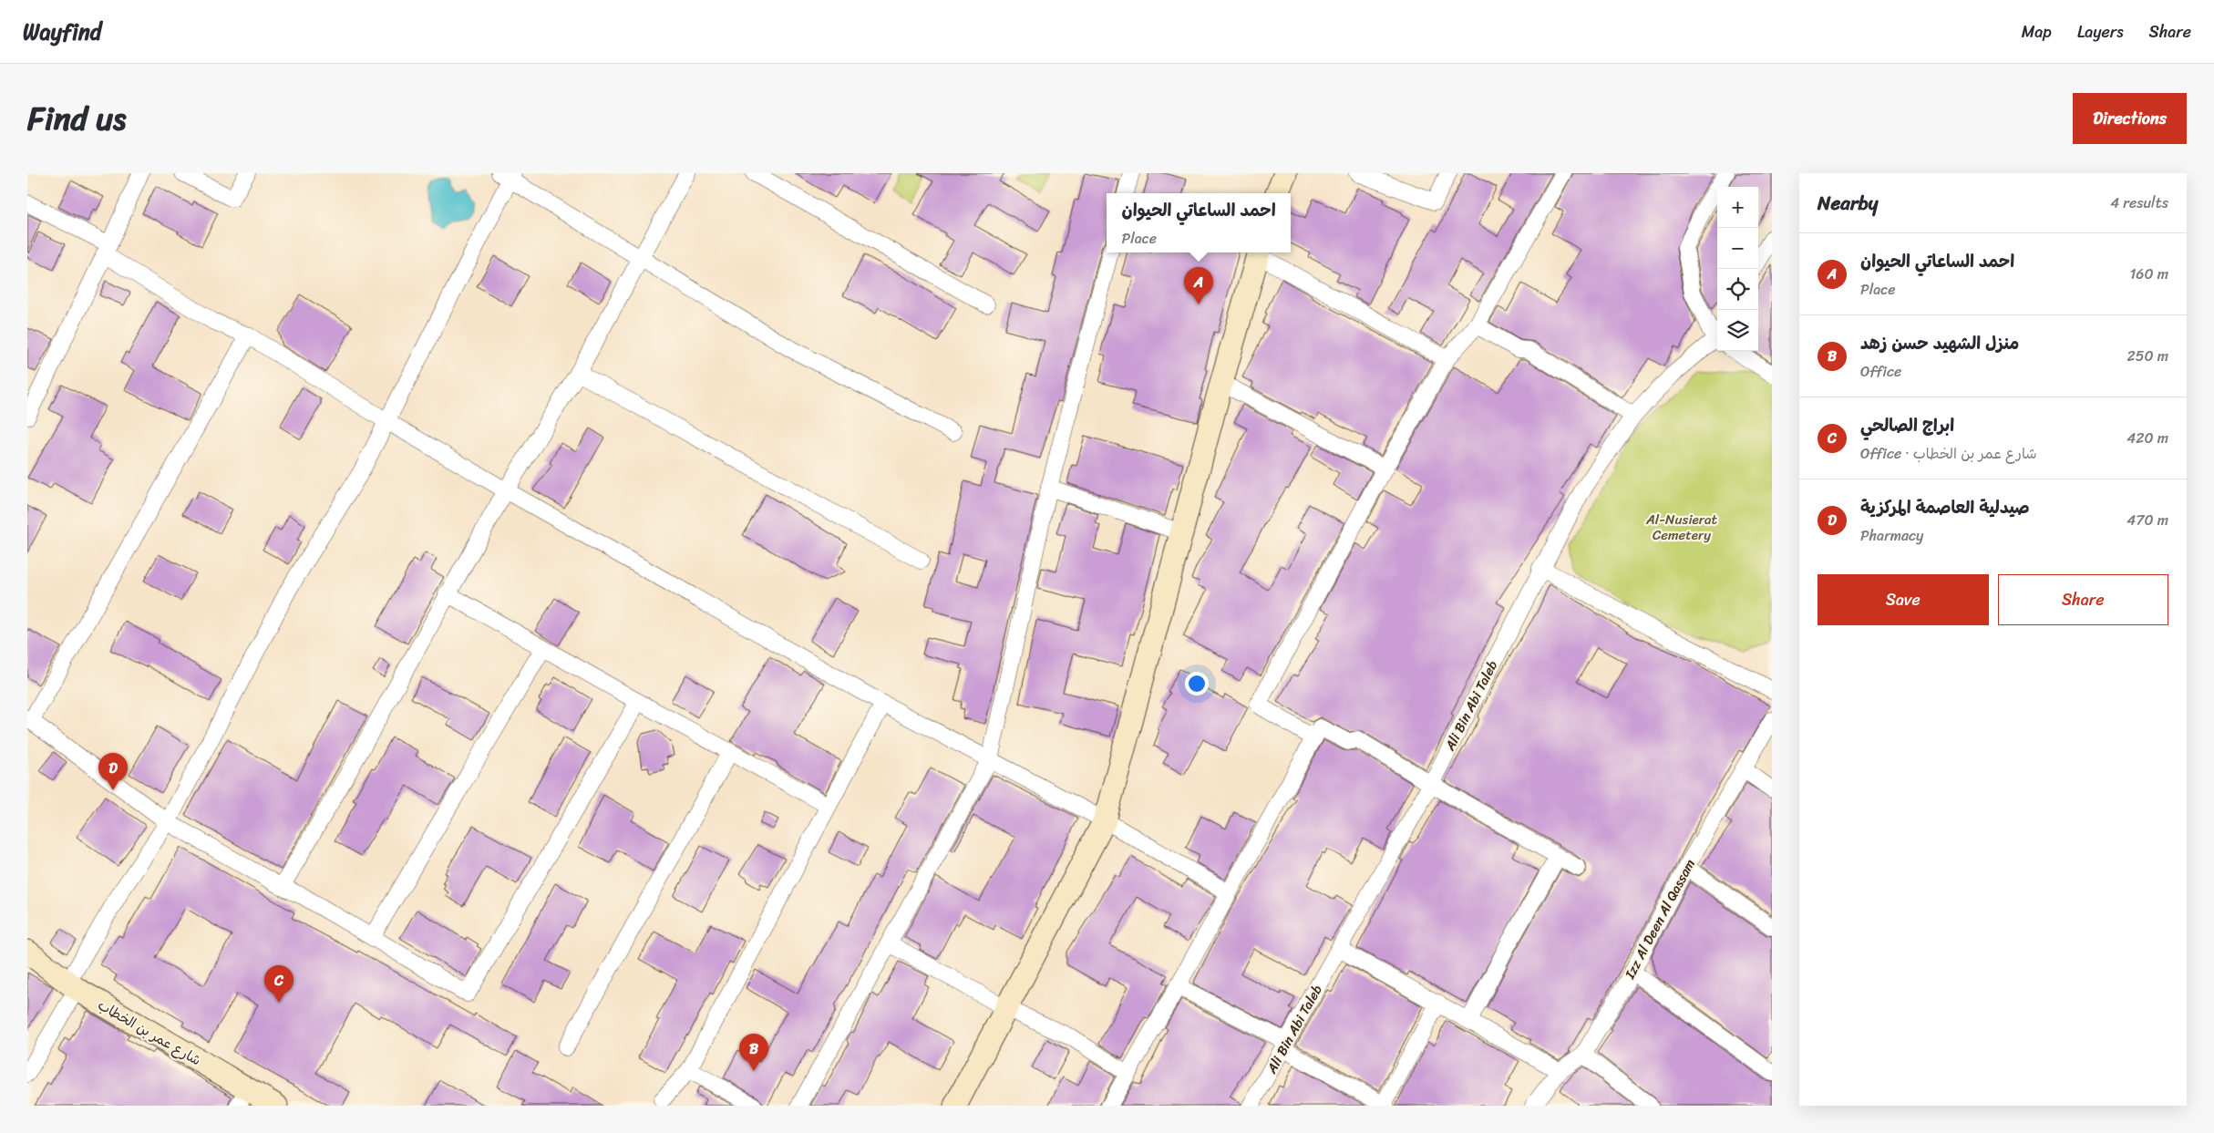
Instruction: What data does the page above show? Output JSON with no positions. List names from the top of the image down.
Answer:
{
  "streets": {
    "street": ["Ali Bin Abi Taleb", "Izz Al Deen Al Qassam", "شارع عمر بن الخطاب"]
  },
  "parks": ["Al-Nusierat Cemetery"],
  "page": {
    "header": "Wayfind",
    "nav": ["Map", "Layers", "Share"],
    "title": "Find us",
    "buttons": [
      "Directions",
      ["Save", "Share"]
    ],
    "heading": ["Nearby", "4 results"],
    "map_buttons": ["+", "−"],
    "popup": ["احمد الساعاتي الحيوان", "Place"],
    "list": [
      {
        "mark": "A",
        "name": "احمد الساعاتي الحيوان",
        "note": "Place",
        "value": "160 m"
      },
      {
        "mark": "B",
        "name": "منزل الشهيد حسن زهد",
        "note": "Office",
        "value": "250 m"
      },
      {
        "mark": "C",
        "name": "ابراج الصالحي",
        "note": "Office · شارع عمر بن الخطاب",
        "value": "420 m"
      },
      {
        "mark": "D",
        "name": "صيدلية العاصمة المركزية",
        "note": "Pharmacy",
        "value": "470 m"
      }
    ],
    "pins": [
      "A",
      "D",
      "C",
      "B"
    ]
  }
}
